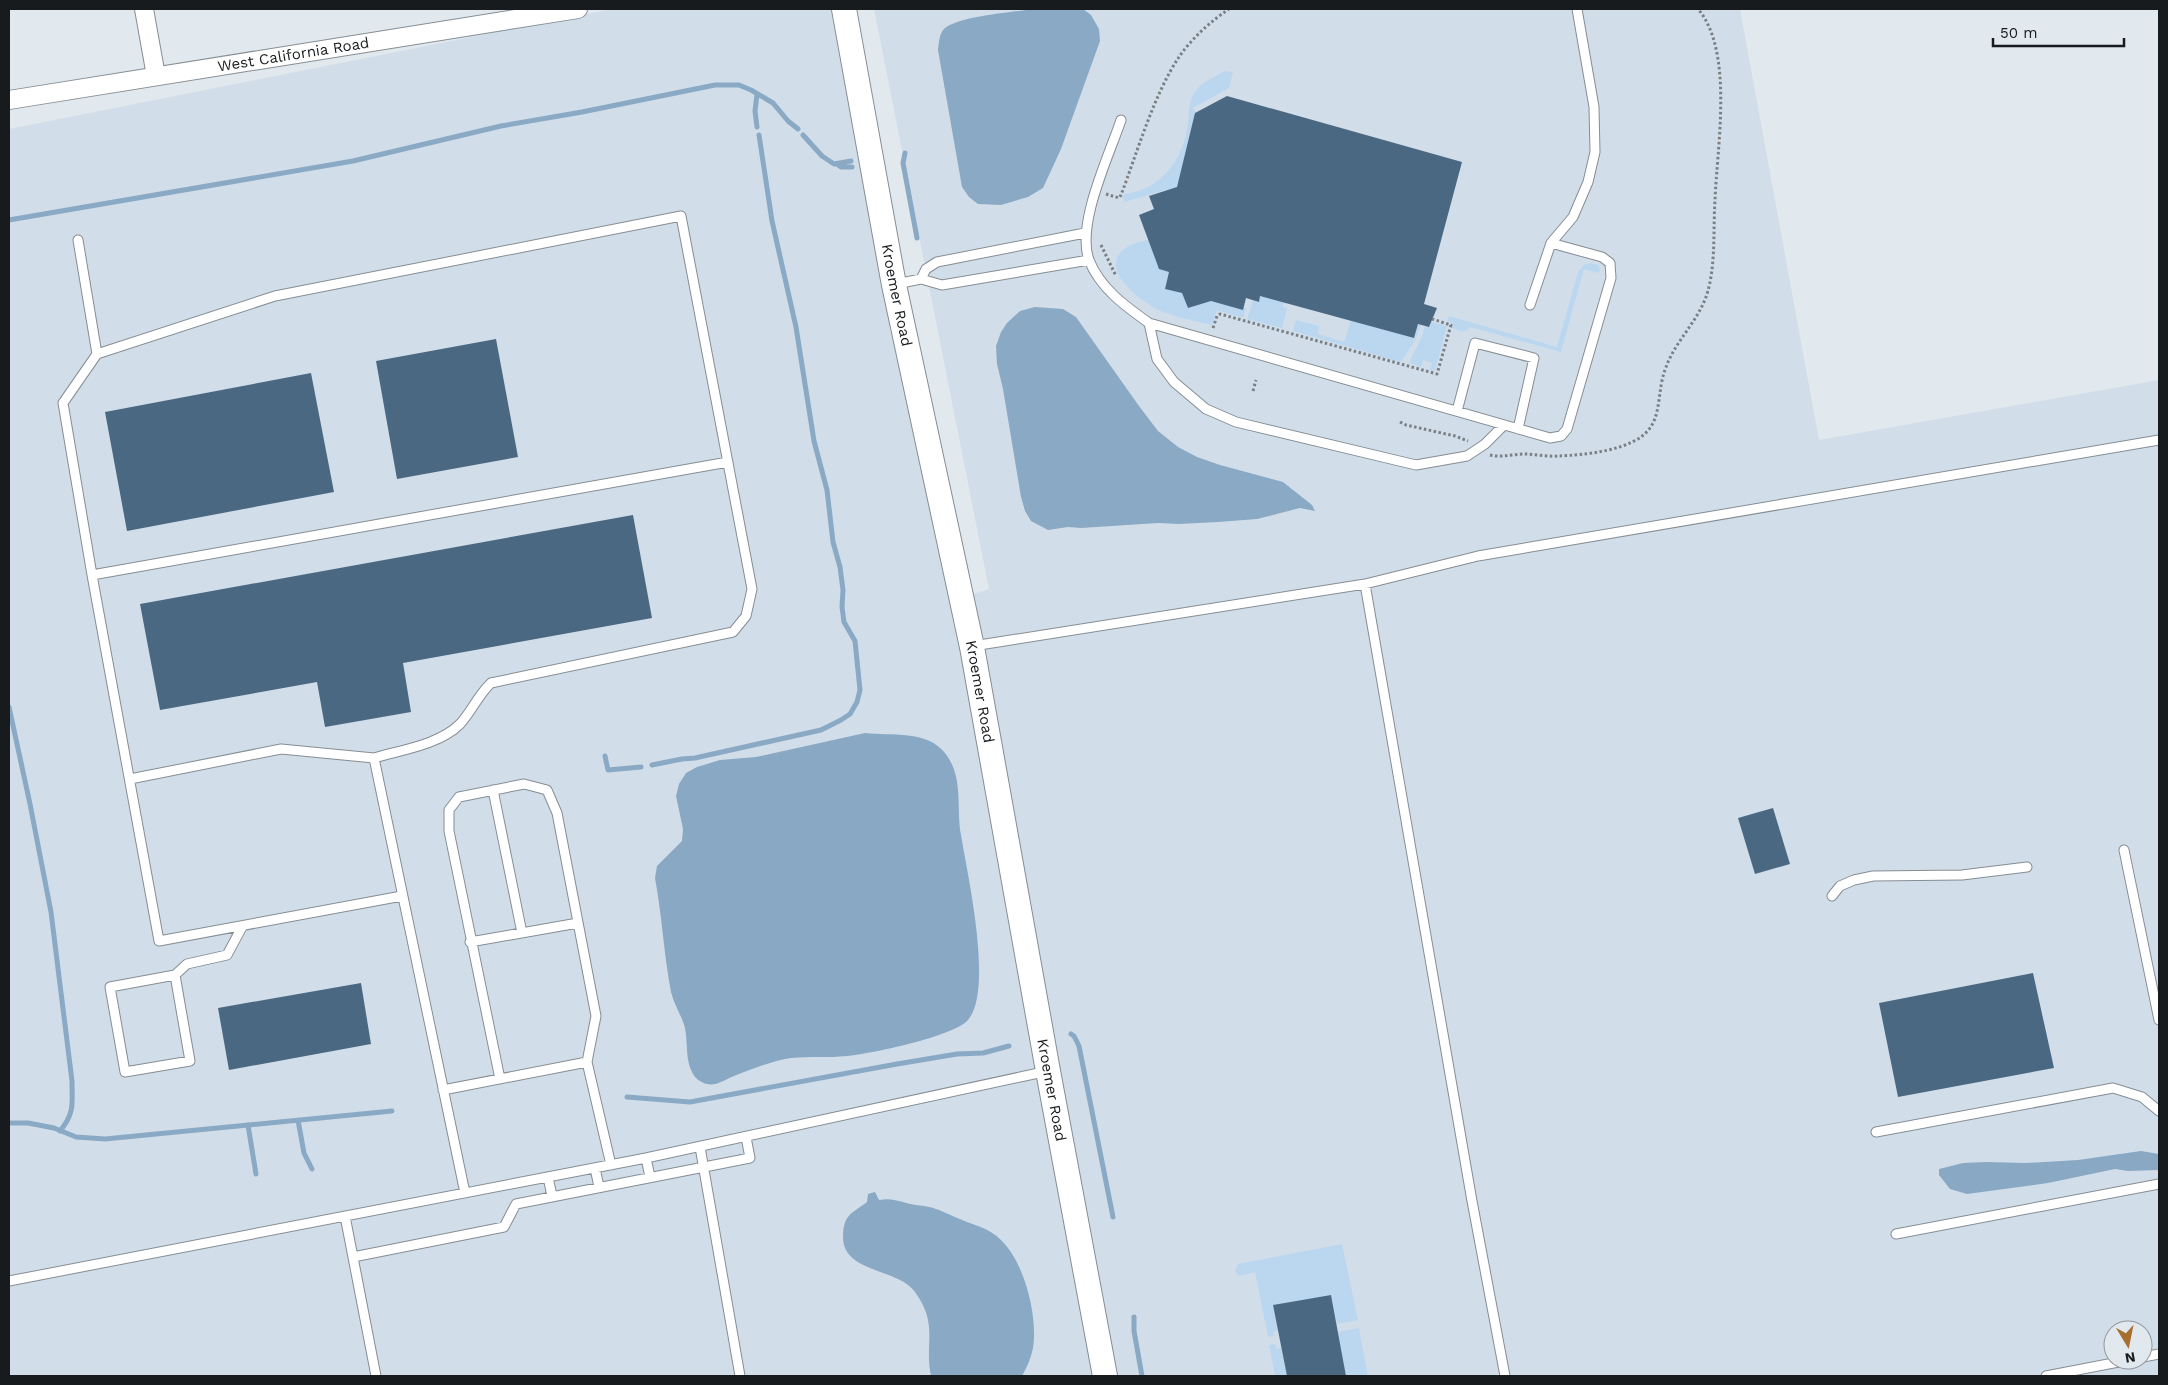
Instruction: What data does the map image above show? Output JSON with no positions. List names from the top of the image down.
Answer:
{
  "streets": {
    "street": ["West California Road", "Kroemer Road"]
  },
  "scale_bar": "50 m",
  "north": "bottom"
}
